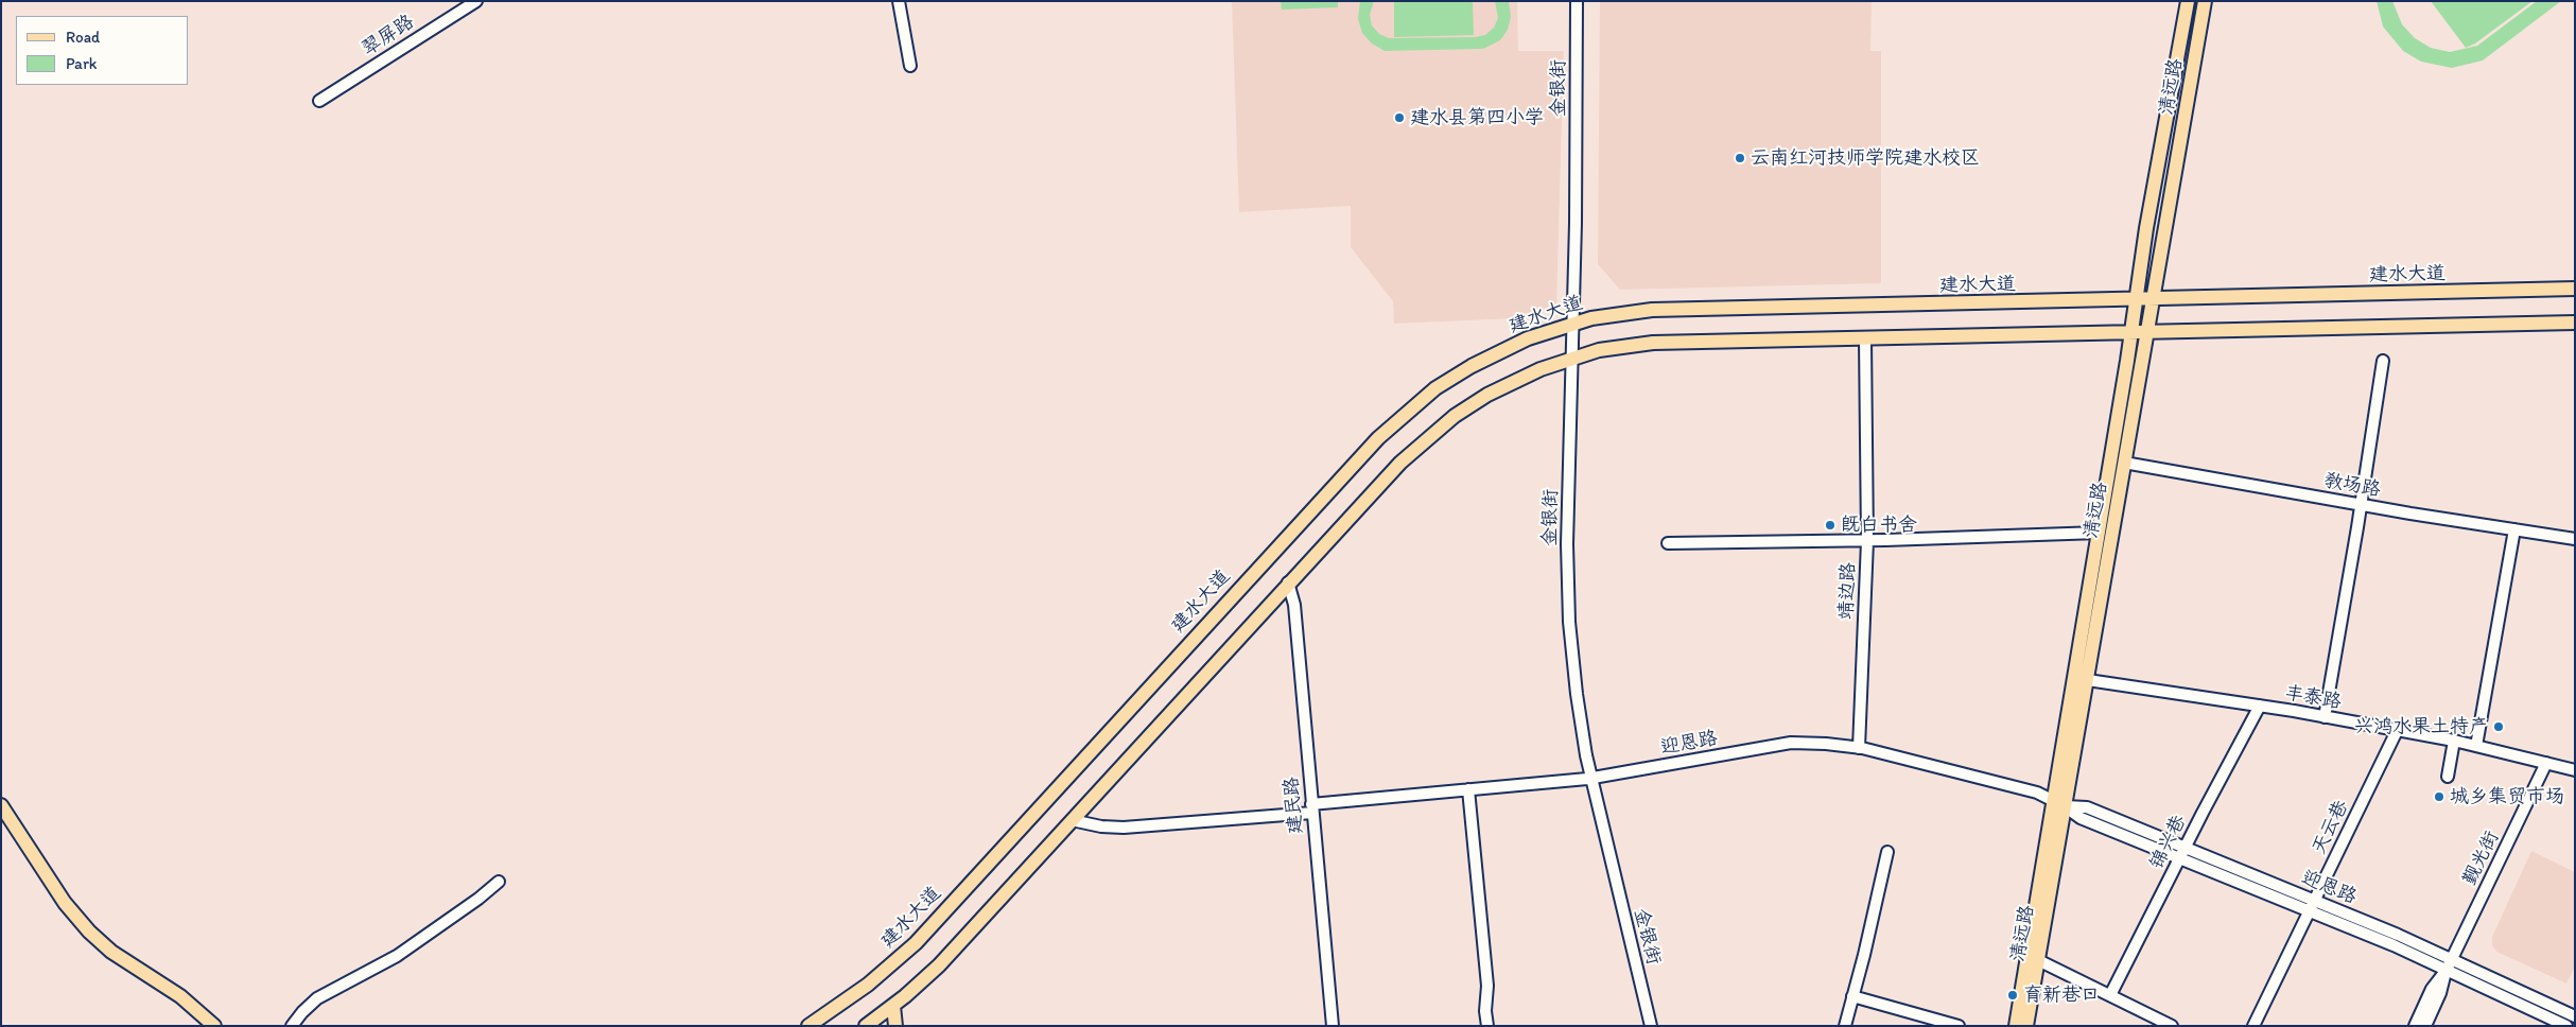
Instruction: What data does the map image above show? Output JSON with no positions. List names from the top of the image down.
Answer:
{
  "streets": {
    "main road": ["清远路", "建水大道"],
    "street": [
      "翠屏路",
      "金银街",
      "教场路",
      "靖边路",
      "丰泰路",
      "迎恩路",
      "建民路",
      "天云巷",
      "锦兴巷",
      "觐光街"
    ]
  },
  "crossings": [
    ["清远路", "建水大道"],
    ["清远路", "教场路"],
    ["清远路", "丰泰路"],
    ["清远路", "迎恩路"],
    ["金银街", "建水大道"],
    ["金银街", "迎恩路"],
    ["靖边路", "迎恩路"],
    ["丰泰路", "天云巷"],
    ["丰泰路", "锦兴巷"],
    ["丰泰路", "觐光街"],
    ["迎恩路", "建民路"],
    ["迎恩路", "天云巷"],
    ["迎恩路", "锦兴巷"],
    ["迎恩路", "觐光街"]
  ],
  "places": [
    "建水县第四小学",
    "云南红河技师学院建水校区",
    "既白书舍",
    "兴鸿水果土特产",
    "城乡集贸市场",
    "育新巷口"
  ],
  "legend": ["Road", "Park"]
}
